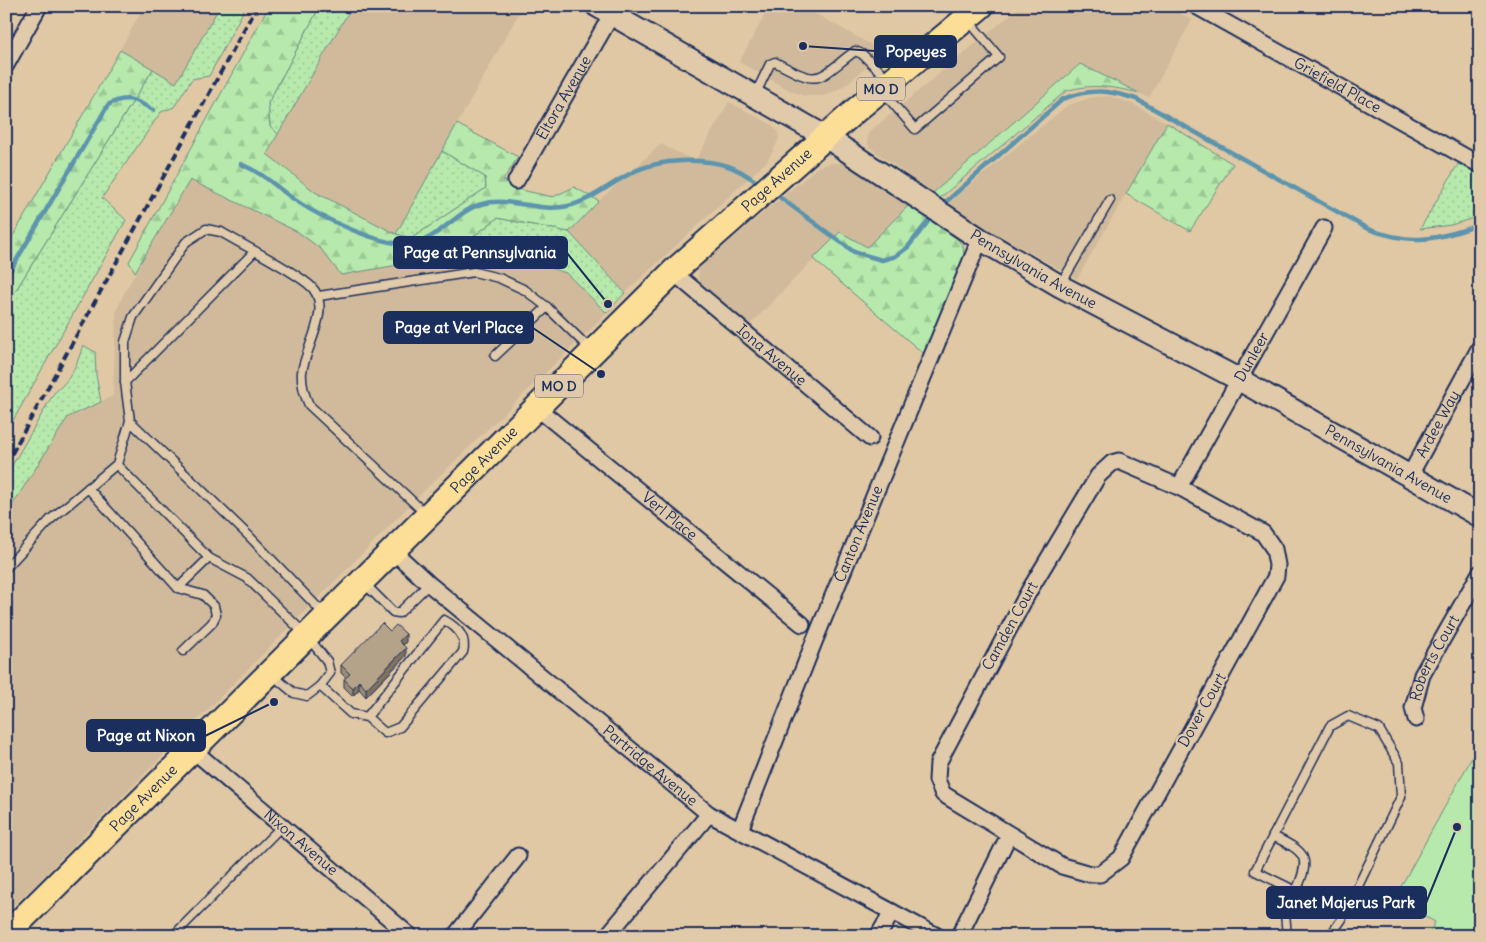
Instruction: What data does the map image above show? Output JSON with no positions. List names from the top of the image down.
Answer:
{
  "streets": {
    "main road": ["MO D", "Page Avenue"],
    "street": [
      "Griefield Place",
      "Eltora Avenue",
      "Pennsylvania Avenue",
      "Iona Avenue",
      "Dunleer",
      "Ardee Way",
      "Verl Place",
      "Canton Avenue",
      "Camden Court",
      "Roberts Court",
      "Dover Court",
      "Partridge Avenue",
      "Nixon Avenue"
    ]
  },
  "crossings": [
    ["Eltora Avenue", "Pennsylvania Avenue"],
    ["Page Avenue", "Pennsylvania Avenue"],
    ["Page Avenue", "Iona Avenue"],
    ["Page Avenue", "Verl Place"],
    ["Page Avenue", "Partridge Avenue"],
    ["Page Avenue", "Nixon Avenue"],
    ["Pennsylvania Avenue", "Dunleer"],
    ["Pennsylvania Avenue", "Ardee Way"],
    ["Pennsylvania Avenue", "Canton Avenue"],
    ["Dunleer", "Camden Court"],
    ["Dunleer", "Dover Court"],
    ["Canton Avenue", "Partridge Avenue"],
    ["Camden Court", "Dover Court"]
  ],
  "places": [
    "Popeyes",
    "Page at Pennsylvania",
    "Page at Verl Place",
    "Page at Nixon",
    "Janet Majerus Park"
  ]
}
